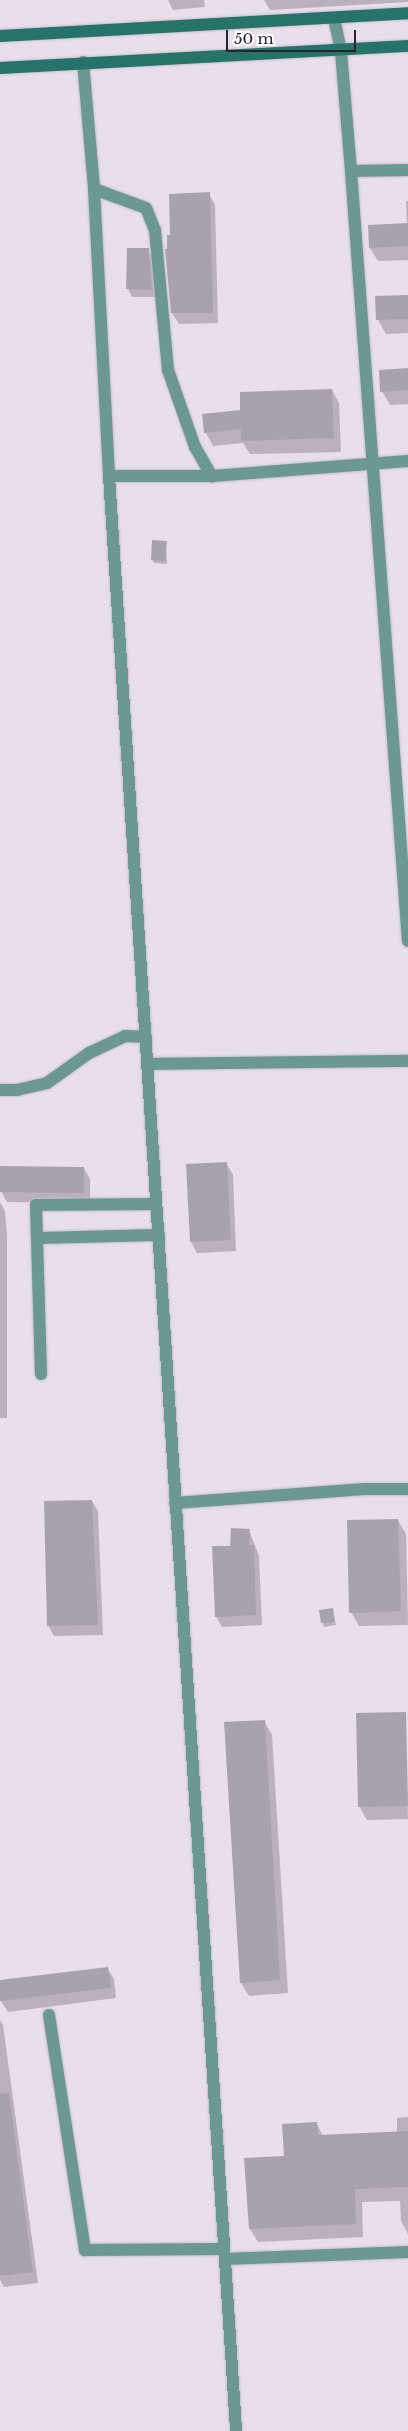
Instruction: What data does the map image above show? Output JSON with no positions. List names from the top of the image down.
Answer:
{
  "scale_bar": "50 m"
}
